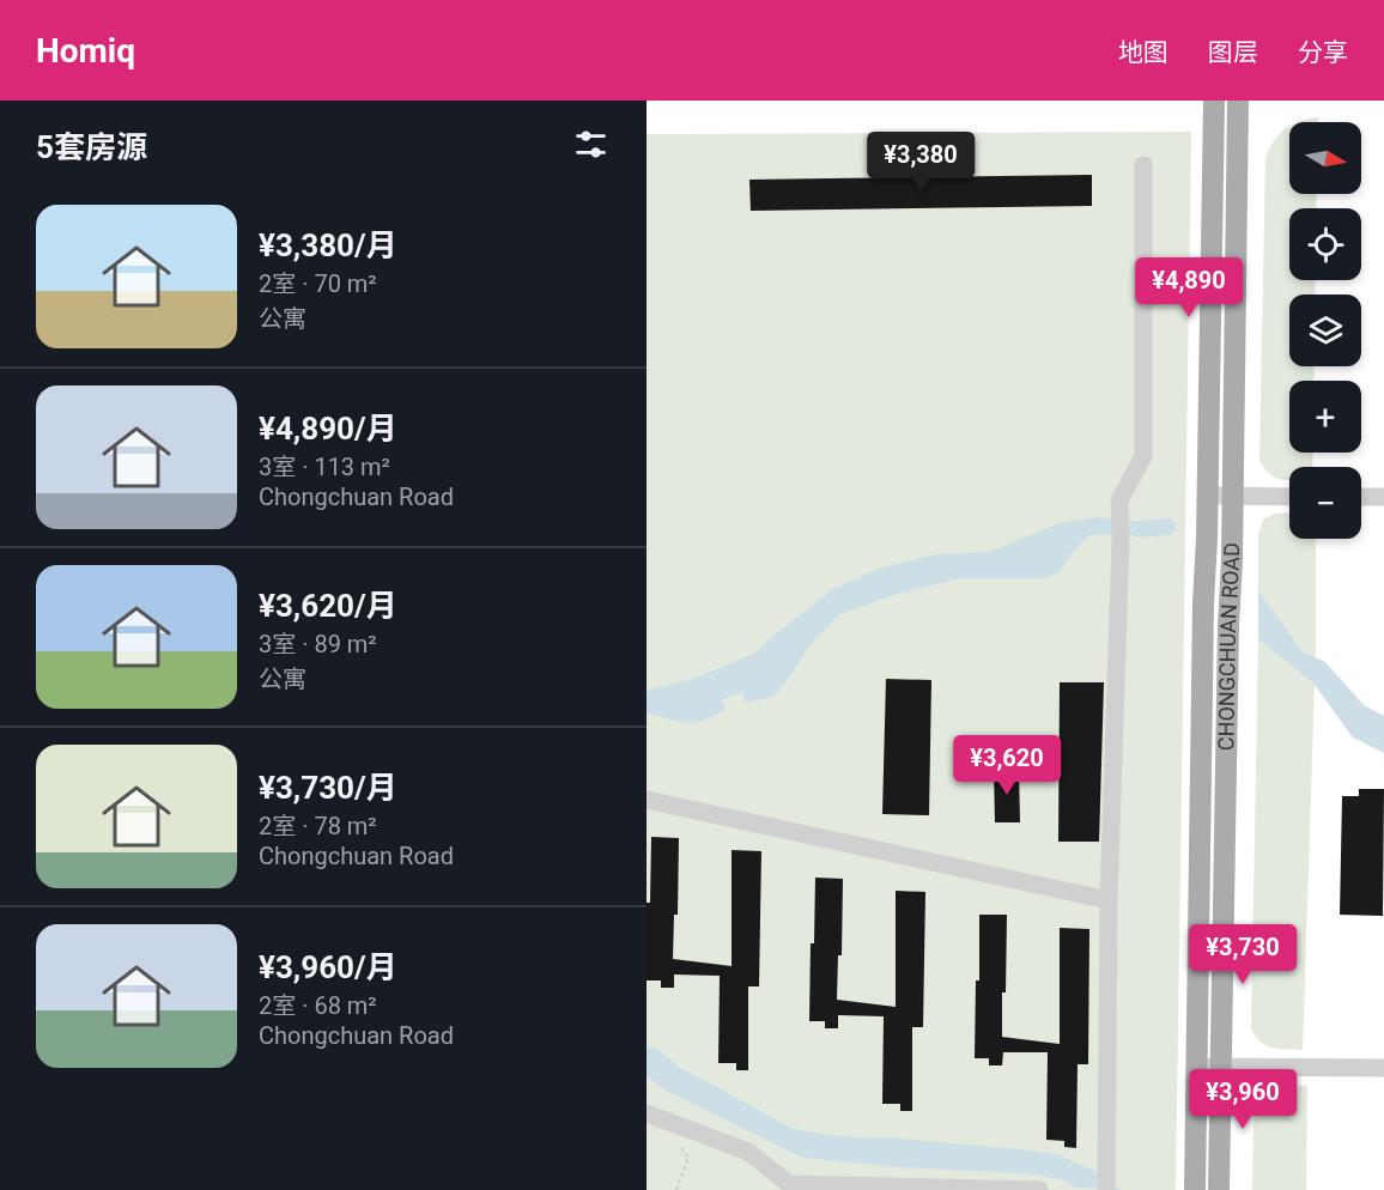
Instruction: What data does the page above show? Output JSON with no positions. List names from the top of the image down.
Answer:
{
  "streets": {
    "main road": ["CHONGCHUAN ROAD"]
  },
  "north": "right",
  "page": {
    "header": "Homiq",
    "nav": ["地图", "图层", "分享"],
    "heading": "5套房源",
    "map_buttons": ["+", "−"],
    "price": [
      "¥3,380",
      "¥4,890",
      "¥3,620",
      "¥3,730",
      "¥3,960"
    ],
    "list": [
      {
        "name": "¥3,380/月",
        "note": "2室 · 70 m² · 公寓"
      },
      {
        "name": "¥4,890/月",
        "note": "3室 · 113 m² · Chongchuan Road"
      },
      {
        "name": "¥3,620/月",
        "note": "3室 · 89 m² · 公寓"
      },
      {
        "name": "¥3,730/月",
        "note": "2室 · 78 m² · Chongchuan Road"
      },
      {
        "name": "¥3,960/月",
        "note": "2室 · 68 m² · Chongchuan Road"
      }
    ]
  }
}
